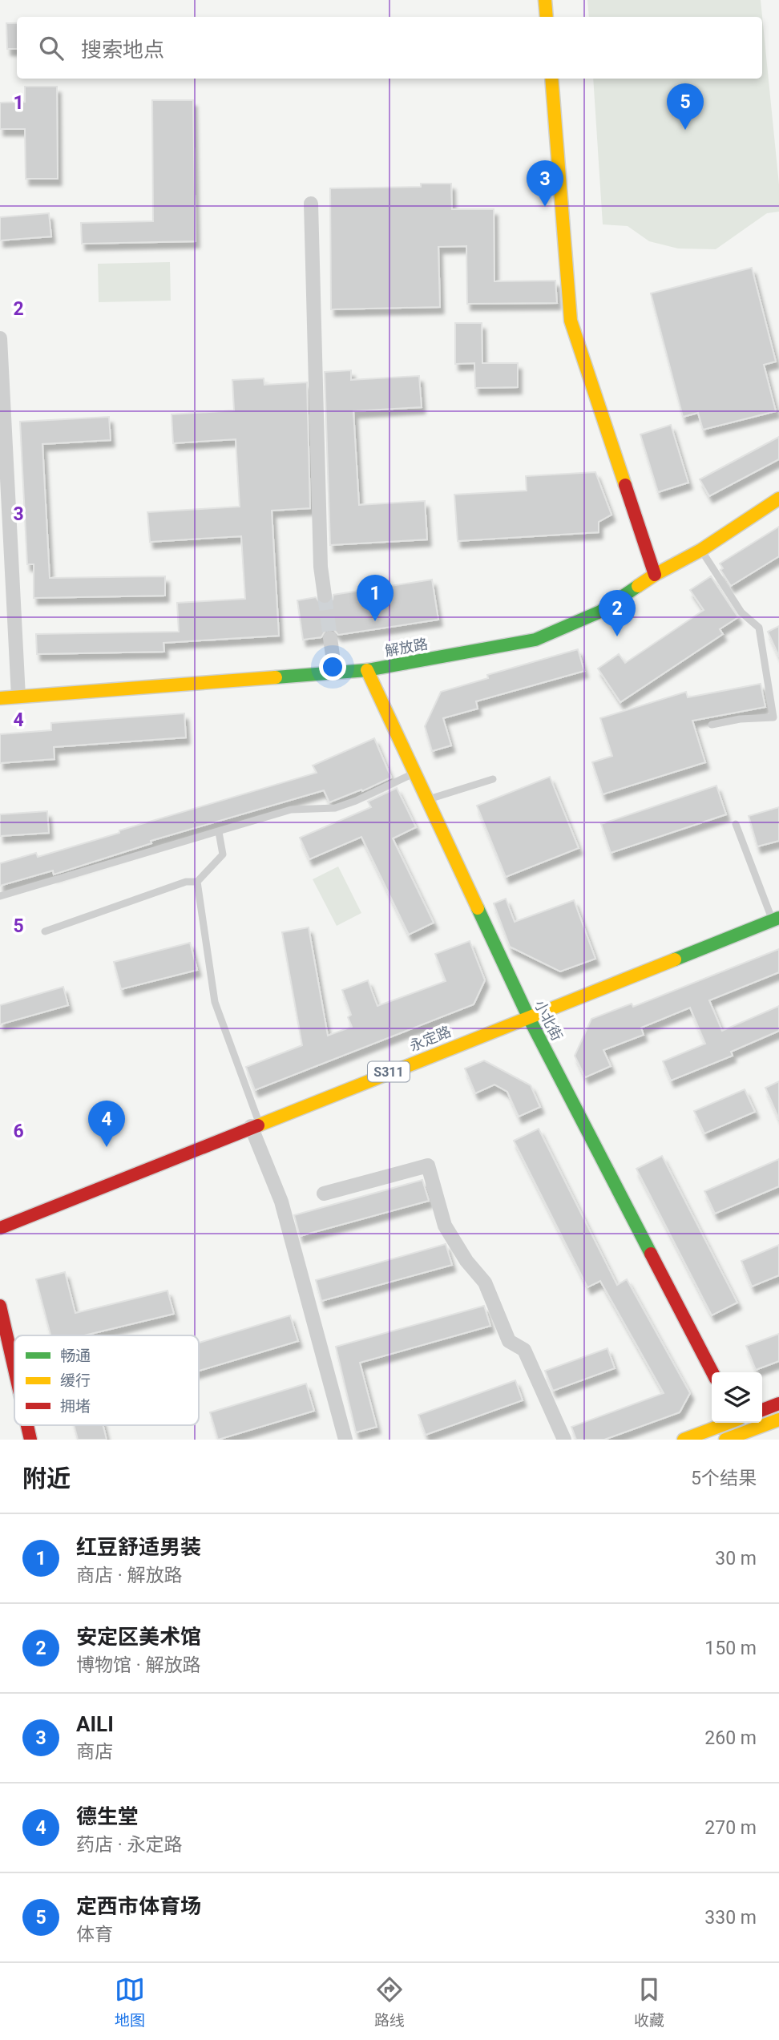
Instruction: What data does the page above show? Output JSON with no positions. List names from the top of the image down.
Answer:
{
  "streets": {
    "main road": [
      "解放路",
      "小北街",
      "永定路",
      "S311"
    ]
  },
  "crossings": [
    ["解放路", "小北街"],
    ["小北街", "永定路"]
  ],
  "legend": ["畅通", "缓行", "拥堵"],
  "page": {
    "search": "搜索地点",
    "pins": [
      "5",
      "3",
      "1",
      "2",
      "4"
    ],
    "heading": ["附近", "5个结果"],
    "list": [
      {
        "mark": "1",
        "name": "红豆舒适男装",
        "note": "商店 · 解放路",
        "value": "30 m"
      },
      {
        "mark": "2",
        "name": "安定区美术馆",
        "note": "博物馆 · 解放路",
        "value": "150 m"
      },
      {
        "mark": "3",
        "name": "AILI",
        "note": "商店",
        "value": "260 m"
      },
      {
        "mark": "4",
        "name": "德生堂",
        "note": "药店 · 永定路",
        "value": "270 m"
      },
      {
        "mark": "5",
        "name": "定西市体育场",
        "note": "体育",
        "value": "330 m"
      }
    ],
    "nav": ["地图", "路线", "收藏"]
  },
  "grid": {
    "rows": [
      "1",
      "2",
      "3",
      "4",
      "5",
      "6"
    ]
  }
}
